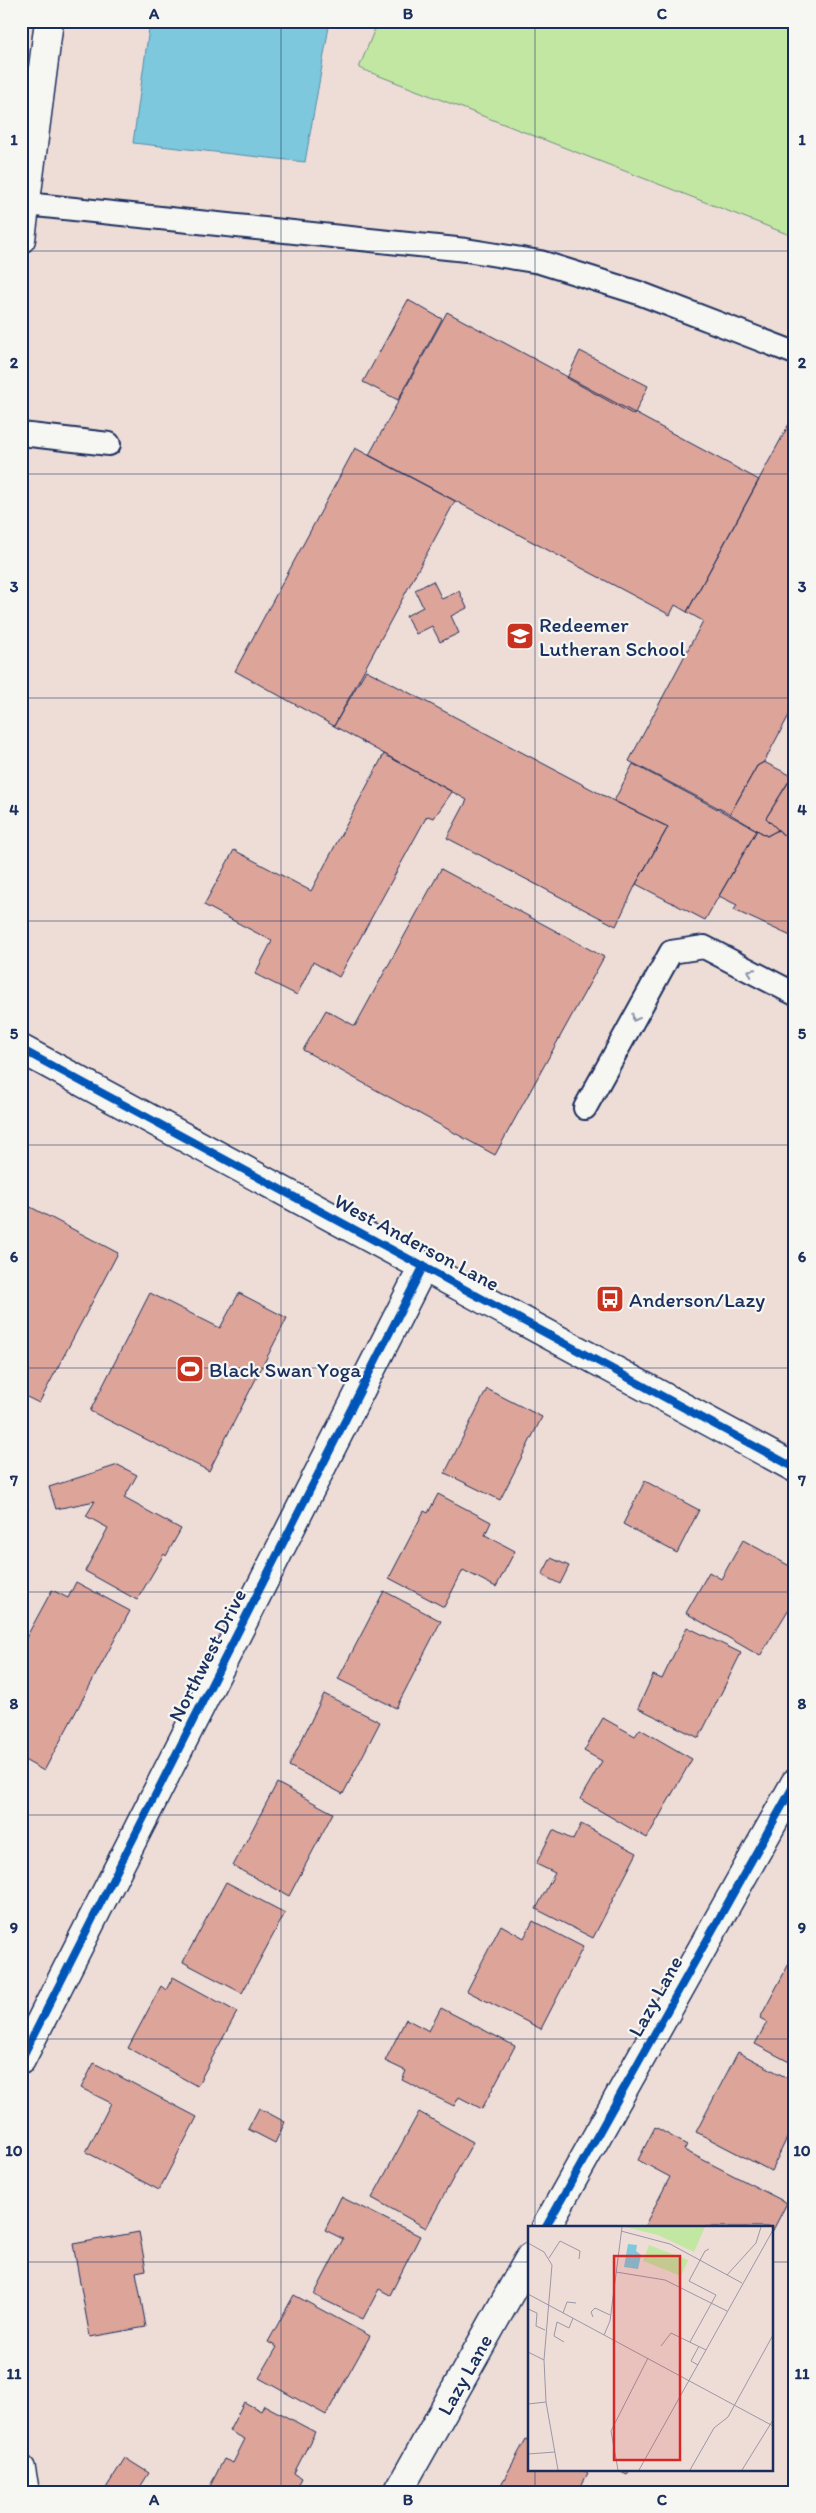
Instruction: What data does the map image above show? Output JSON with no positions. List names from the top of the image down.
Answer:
{
  "streets": {
    "street": ["West Anderson Lane", "Northwest Drive", "Lazy Lane"]
  },
  "crossings": [
    ["West Anderson Lane", "Northwest Drive"]
  ],
  "places": {
    "school or university": ["Redeemer Lutheran School"],
    "bus stop": ["Anderson/Lazy"],
    "sports": ["Black Swan Yoga"]
  },
  "grid": {
    "columns": ["A", "B", "C"],
    "rows": [
      "1",
      "2",
      "3",
      "4",
      "5",
      "6",
      "7",
      "8",
      "9",
      "10",
      "11"
    ]
  }
}
